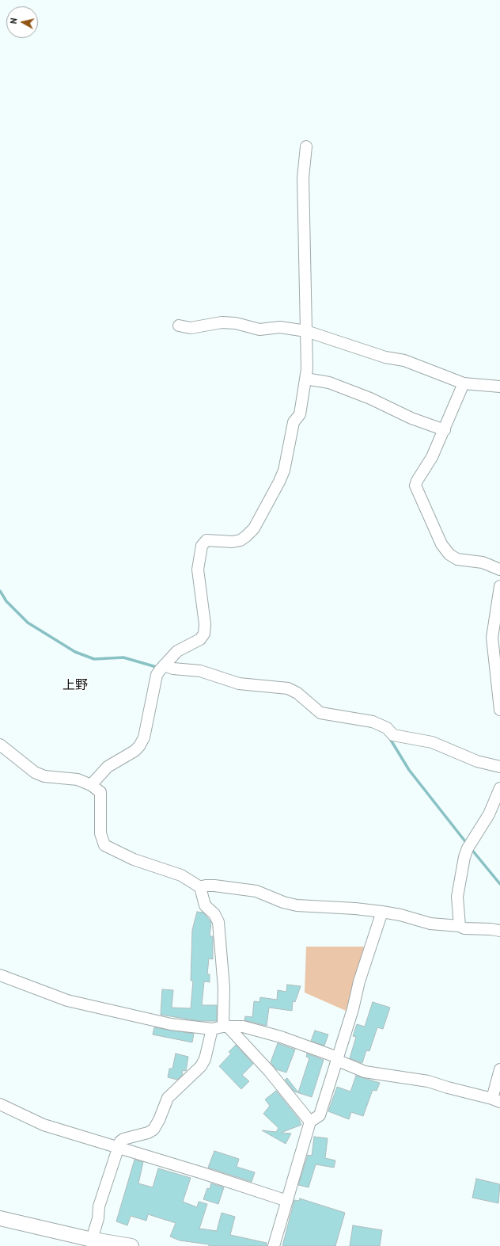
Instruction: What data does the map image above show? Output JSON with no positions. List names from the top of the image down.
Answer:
{
  "districts": ["上野"],
  "north": "left"
}
